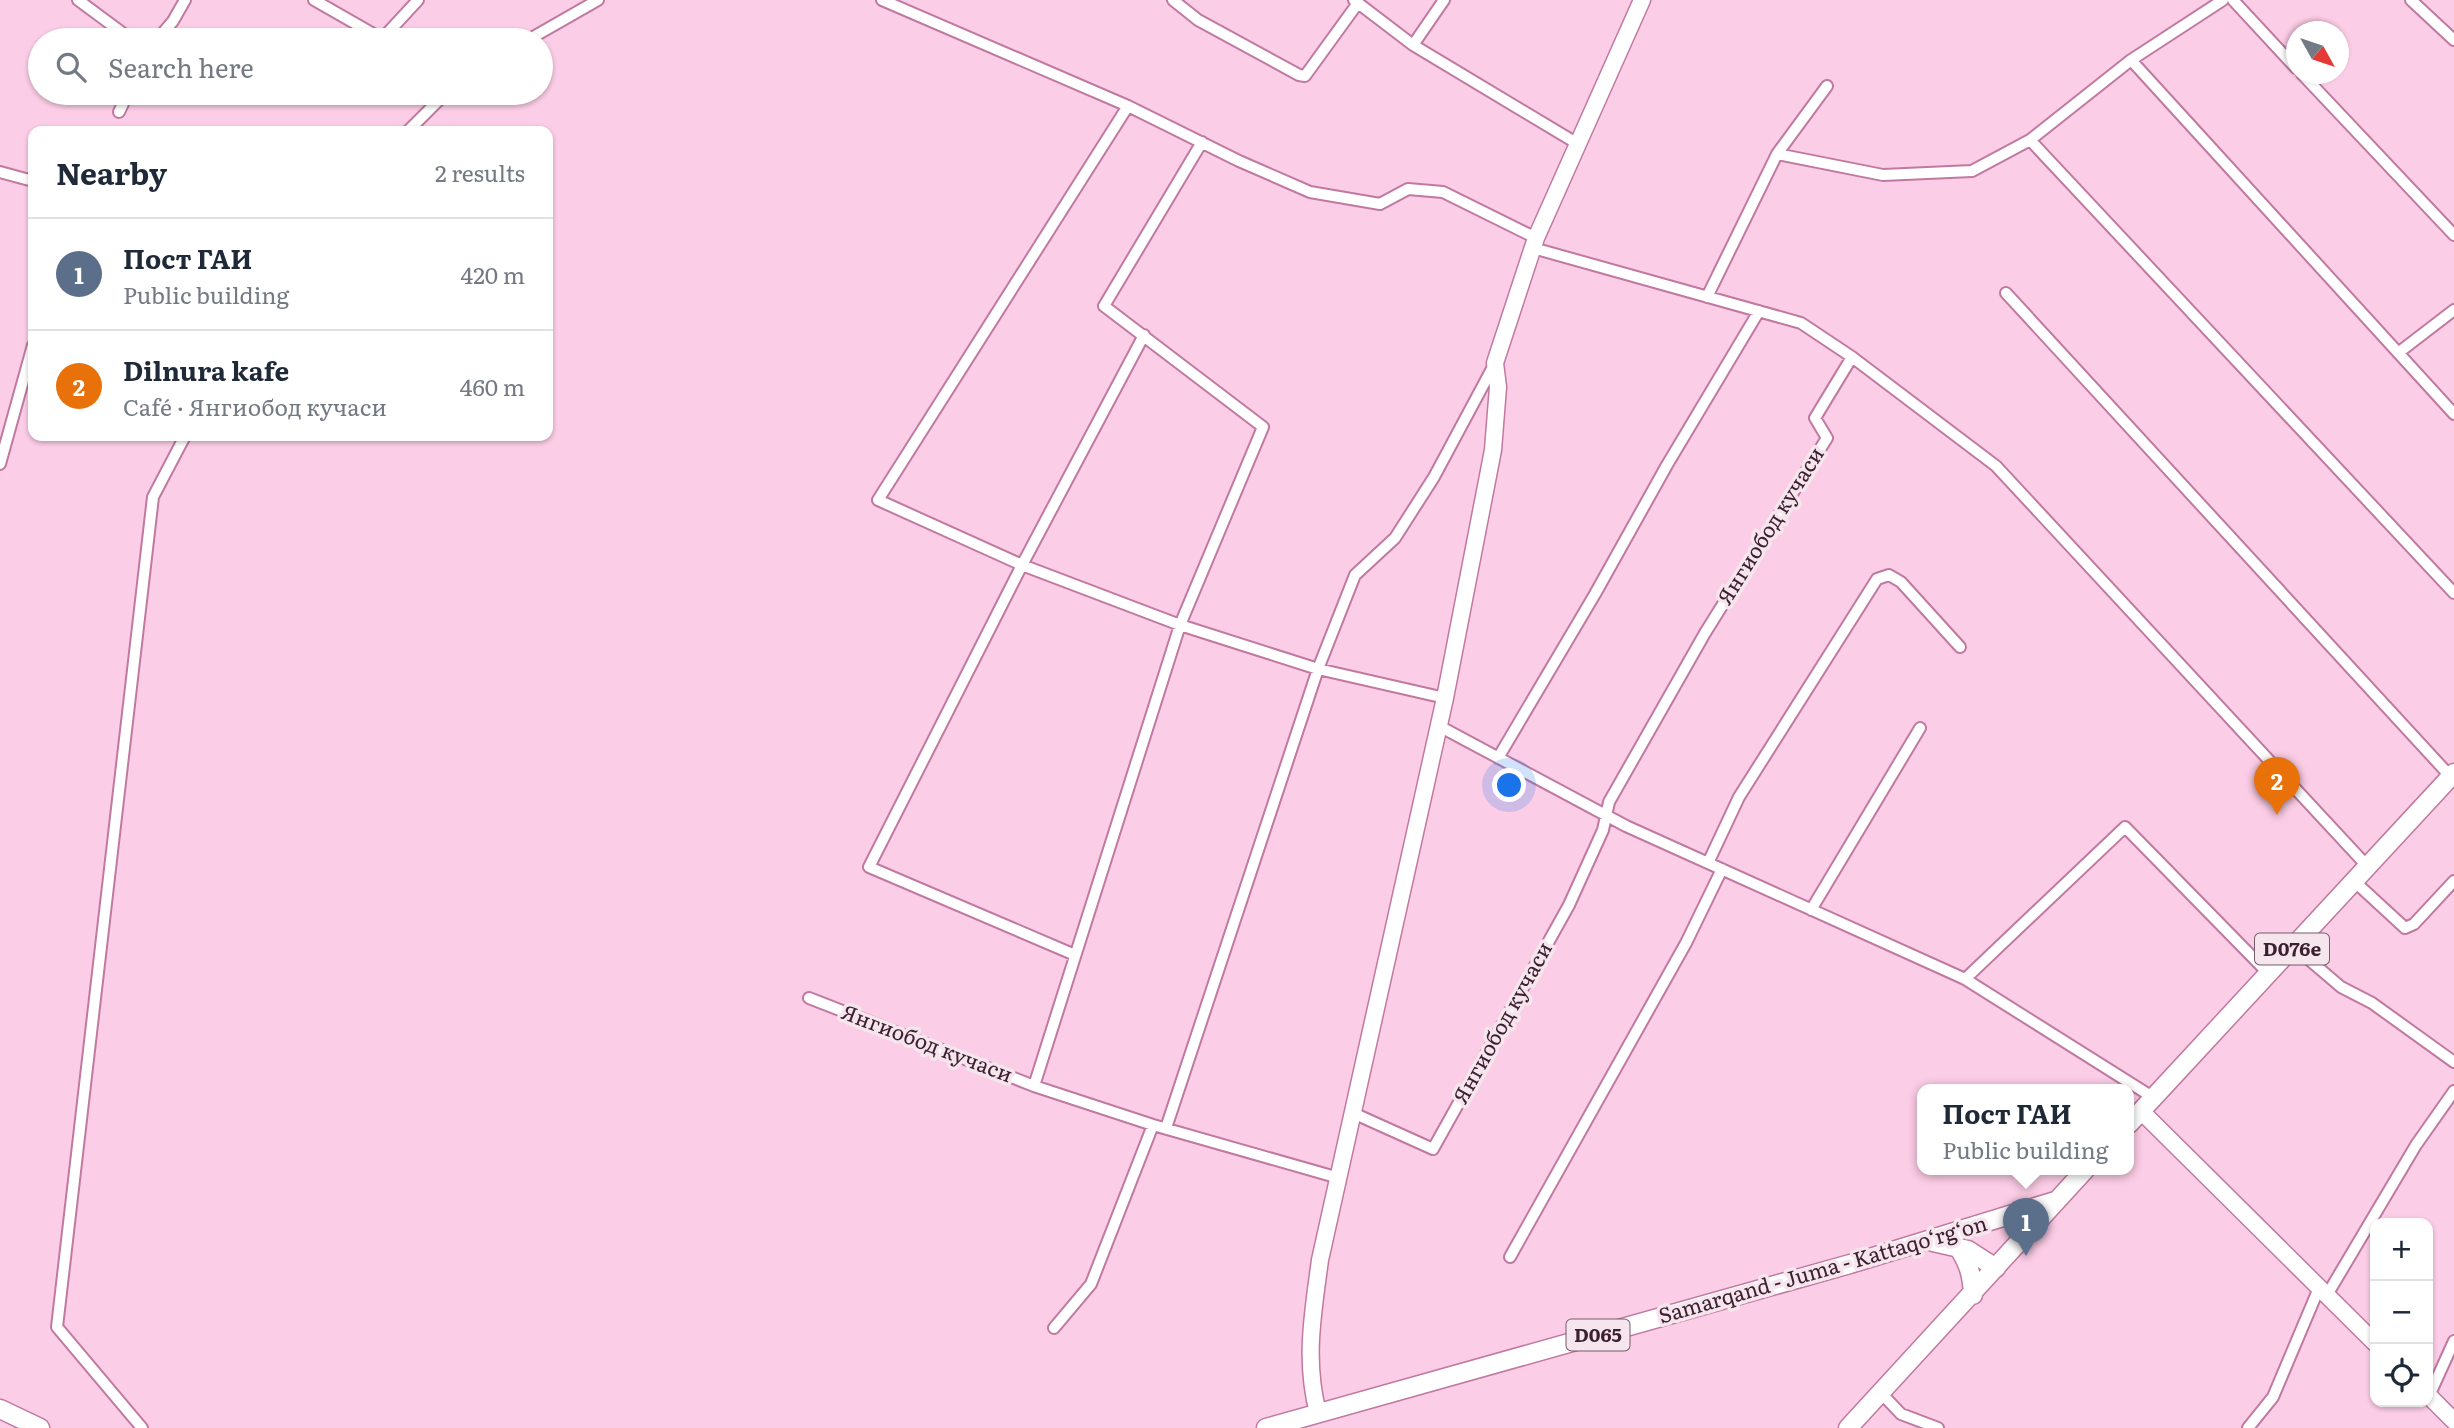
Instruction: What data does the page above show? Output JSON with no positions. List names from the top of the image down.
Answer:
{
  "streets": {
    "main road": ["D076e", "Samarqand - Juma - Kattaqo‘rg‘on", "D065"],
    "street": ["Янгиобод кучаси"]
  },
  "crossings": [
    ["Samarqand - Juma - Kattaqo‘rg‘on", "D065"]
  ],
  "north": "bottom right",
  "page": {
    "search": "Search here",
    "heading": ["Nearby", "2 results"],
    "list": [
      {
        "mark": "1",
        "name": "Пост ГАИ",
        "note": "Public building",
        "value": "420 m"
      },
      {
        "mark": "2",
        "name": "Dilnura kafe",
        "note": "Café · Янгиобод кучаси",
        "value": "460 m"
      }
    ],
    "pins": ["2", "1"],
    "popup": ["Пост ГАИ", "Public building"],
    "map_buttons": ["+", "−"]
  }
}
